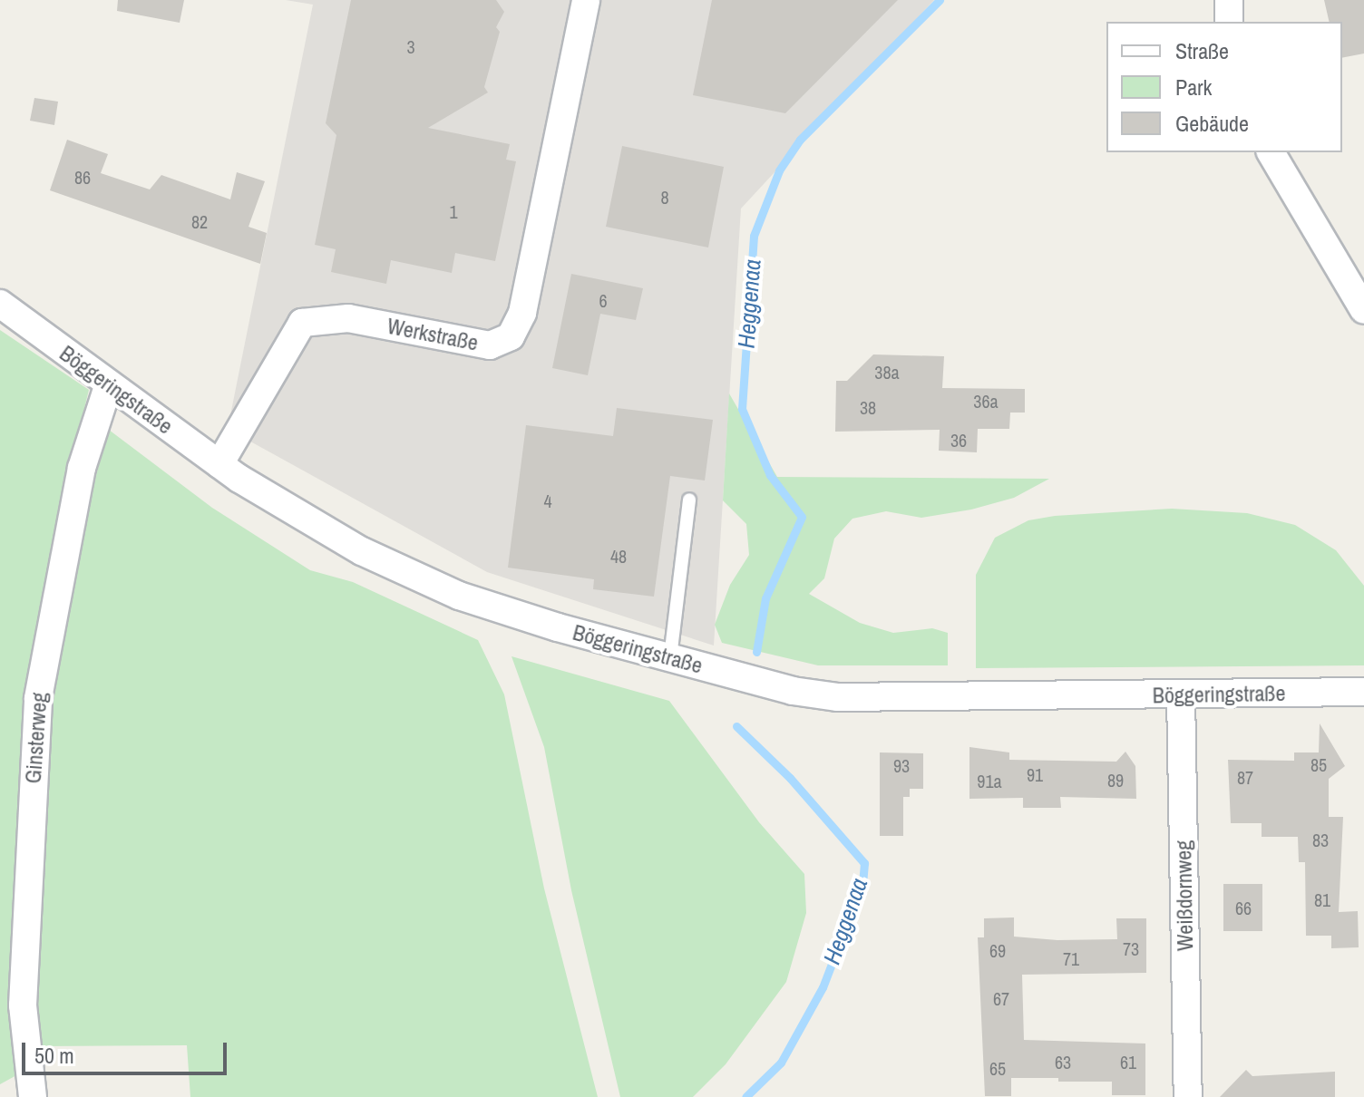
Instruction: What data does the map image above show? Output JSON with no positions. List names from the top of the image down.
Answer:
{
  "streets": {
    "street": [
      "Werkstraße",
      "Böggeringstraße",
      "Ginsterweg",
      "Weißdornweg"
    ]
  },
  "crossings": [
    ["Werkstraße", "Böggeringstraße"],
    ["Böggeringstraße", "Ginsterweg"],
    ["Böggeringstraße", "Weißdornweg"]
  ],
  "water": ["Heggenaa"],
  "house_numbers": [
    "3",
    "86",
    "8",
    "1",
    "82",
    "6",
    "38a",
    "36a",
    "38",
    "36",
    "4",
    "48",
    "85",
    "93",
    "91",
    "87",
    "89",
    "91a",
    "83",
    "81",
    "66",
    "73",
    "69",
    "71",
    "67",
    "63",
    "61",
    "65"
  ],
  "legend": ["Straße", "Park", "Gebäude"],
  "scale_bar": "50 m"
}
